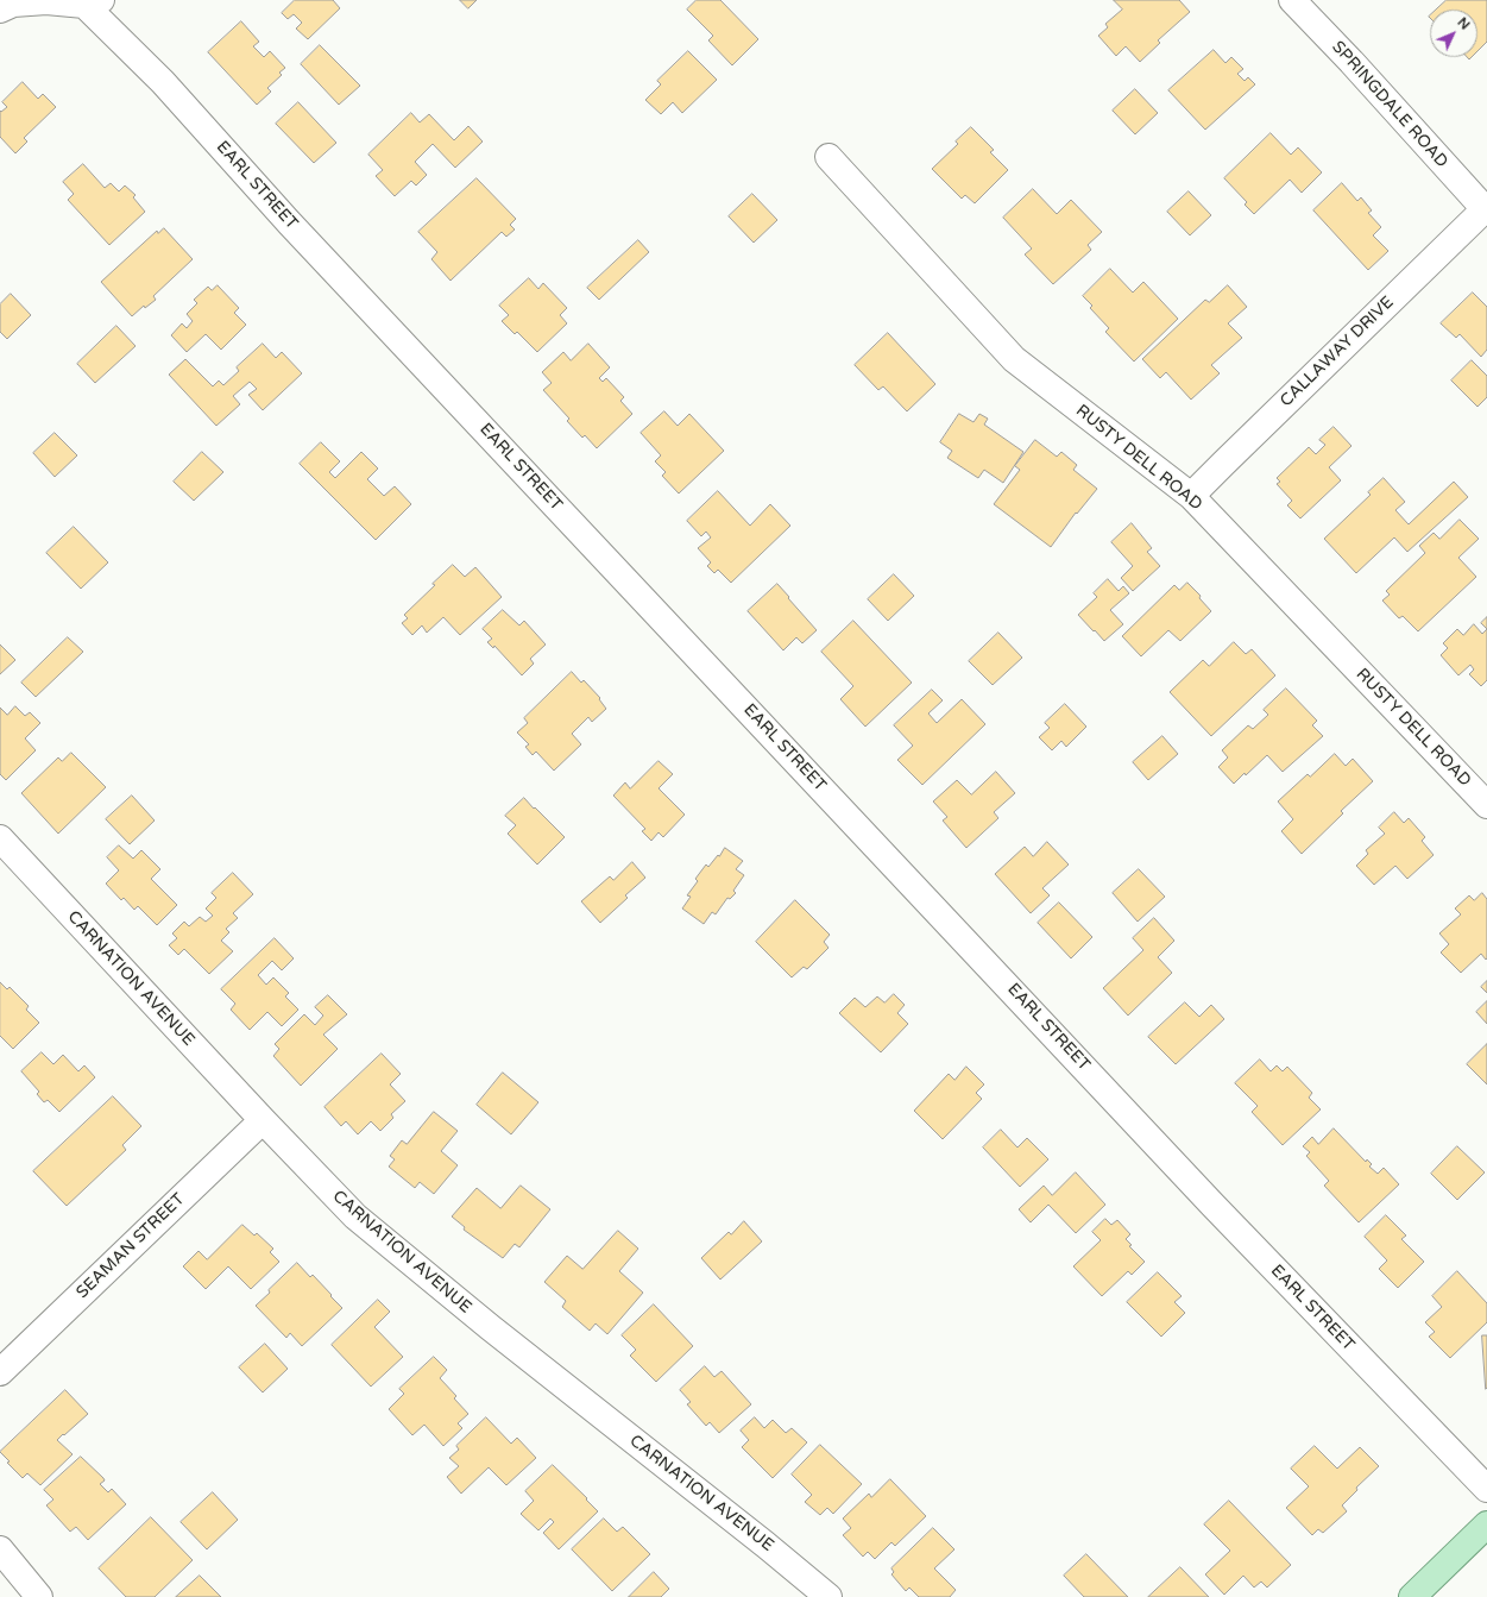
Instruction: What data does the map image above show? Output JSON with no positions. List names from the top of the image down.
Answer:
{
  "streets": {
    "street": [
      "SPRINGDALE ROAD",
      "EARL STREET",
      "CALLAWAY DRIVE",
      "RUSTY DELL ROAD",
      "CARNATION AVENUE",
      "SEAMAN STREET"
    ]
  },
  "crossings": [
    ["SPRINGDALE ROAD", "CALLAWAY DRIVE"],
    ["CALLAWAY DRIVE", "RUSTY DELL ROAD"],
    ["CARNATION AVENUE", "SEAMAN STREET"]
  ],
  "north": "top right"
}
